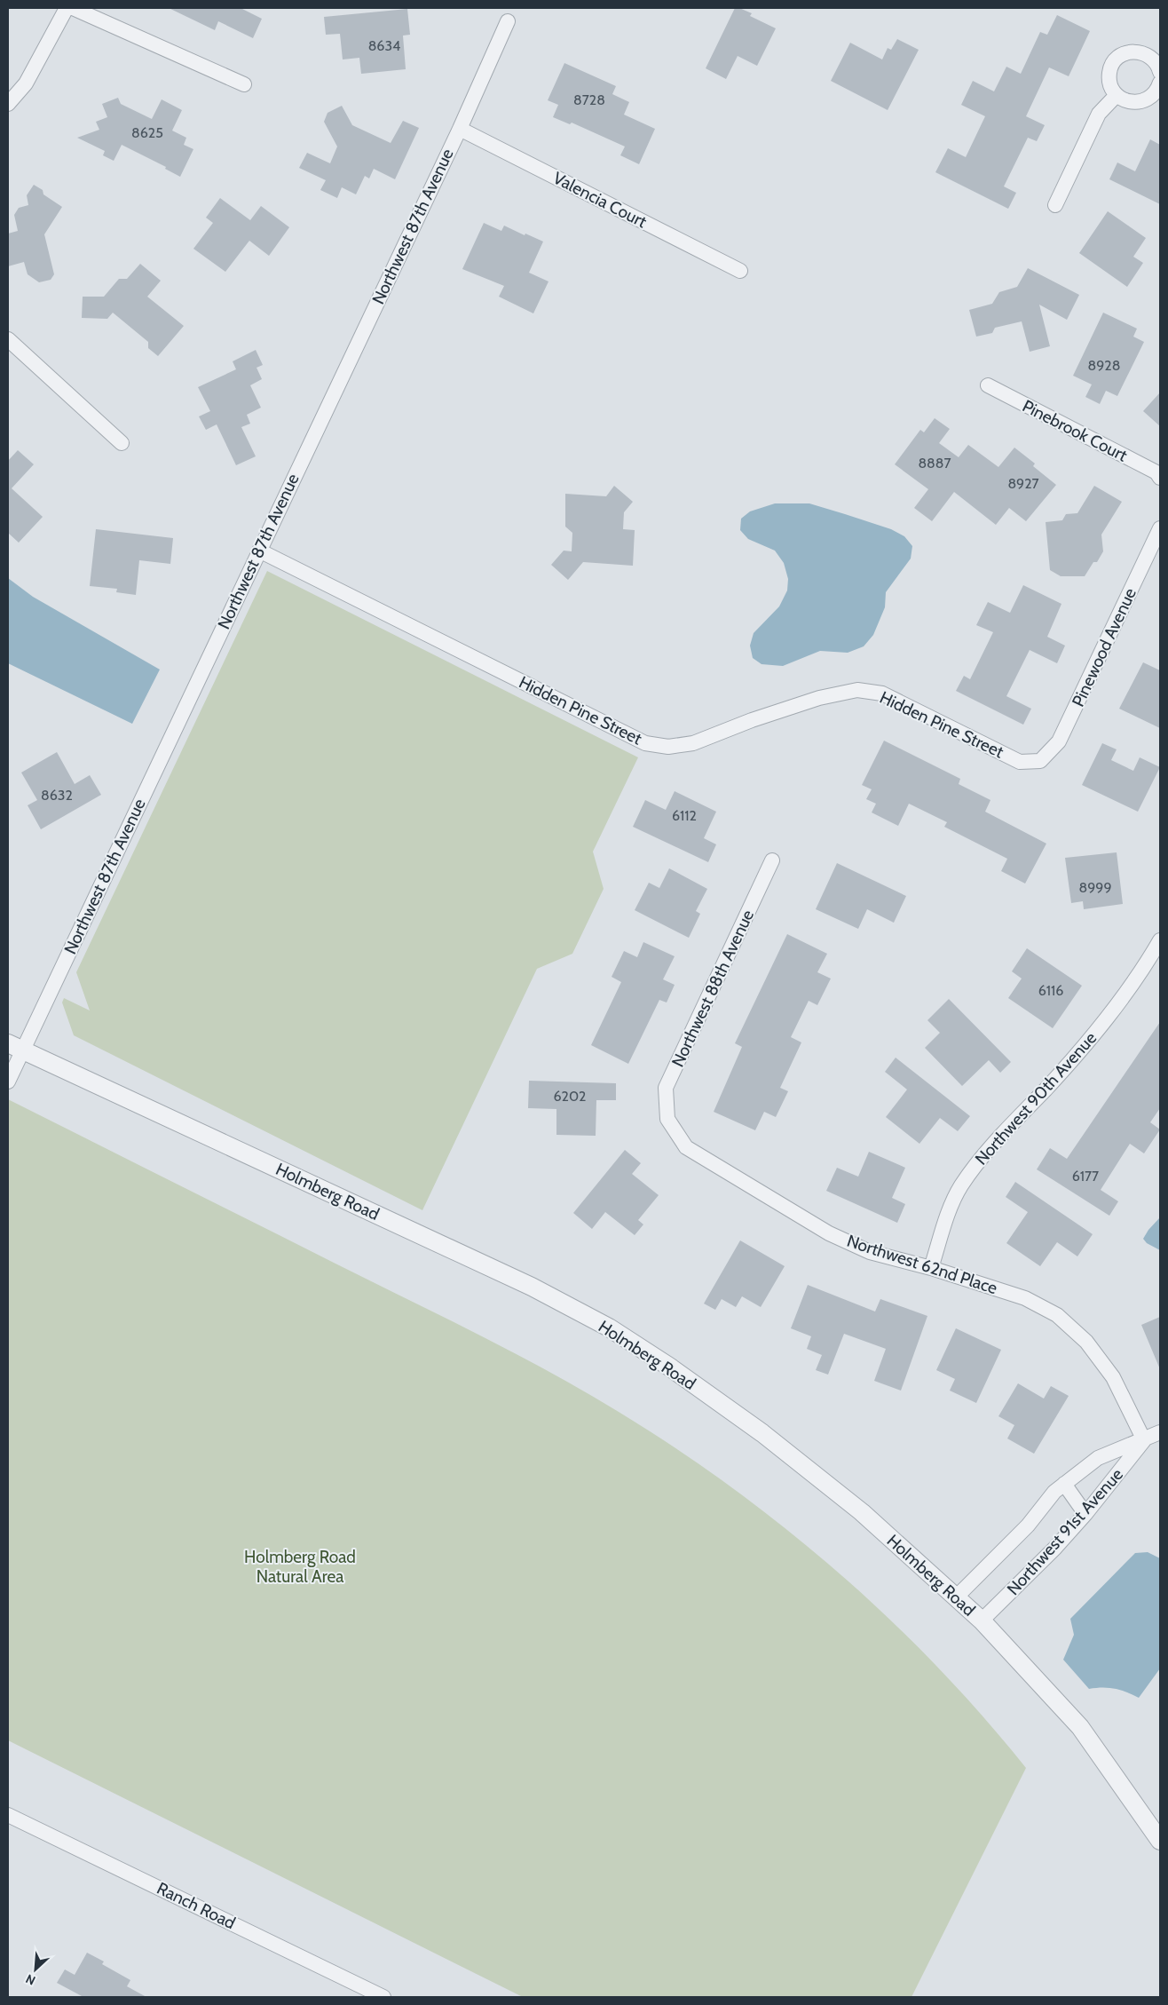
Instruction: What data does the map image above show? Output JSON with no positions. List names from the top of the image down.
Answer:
{
  "streets": {
    "street": [
      "Valencia Court",
      "Northwest 87th Avenue",
      "Pinebrook Court",
      "Pinewood Avenue",
      "Hidden Pine Street",
      "Northwest 88th Avenue",
      "Northwest 90th Avenue",
      "Holmberg Road",
      "Northwest 62nd Place",
      "Northwest 91st Avenue",
      "Ranch Road"
    ]
  },
  "crossings": [
    ["Valencia Court", "Northwest 87th Avenue"],
    ["Northwest 87th Avenue", "Hidden Pine Street"],
    ["Northwest 87th Avenue", "Holmberg Road"],
    ["Pinewood Avenue", "Hidden Pine Street"],
    ["Northwest 88th Avenue", "Northwest 62nd Place"],
    ["Northwest 90th Avenue", "Northwest 62nd Place"],
    ["Holmberg Road", "Northwest 91st Avenue"],
    ["Northwest 62nd Place", "Northwest 91st Avenue"]
  ],
  "parks": ["Holmberg Road Natural Area"],
  "house_numbers": [
    "8634",
    "8728",
    "8625",
    "8928",
    "8887",
    "8927",
    "8632",
    "6112",
    "8999",
    "6116",
    "6202",
    "6177"
  ],
  "north": "bottom left"
}
